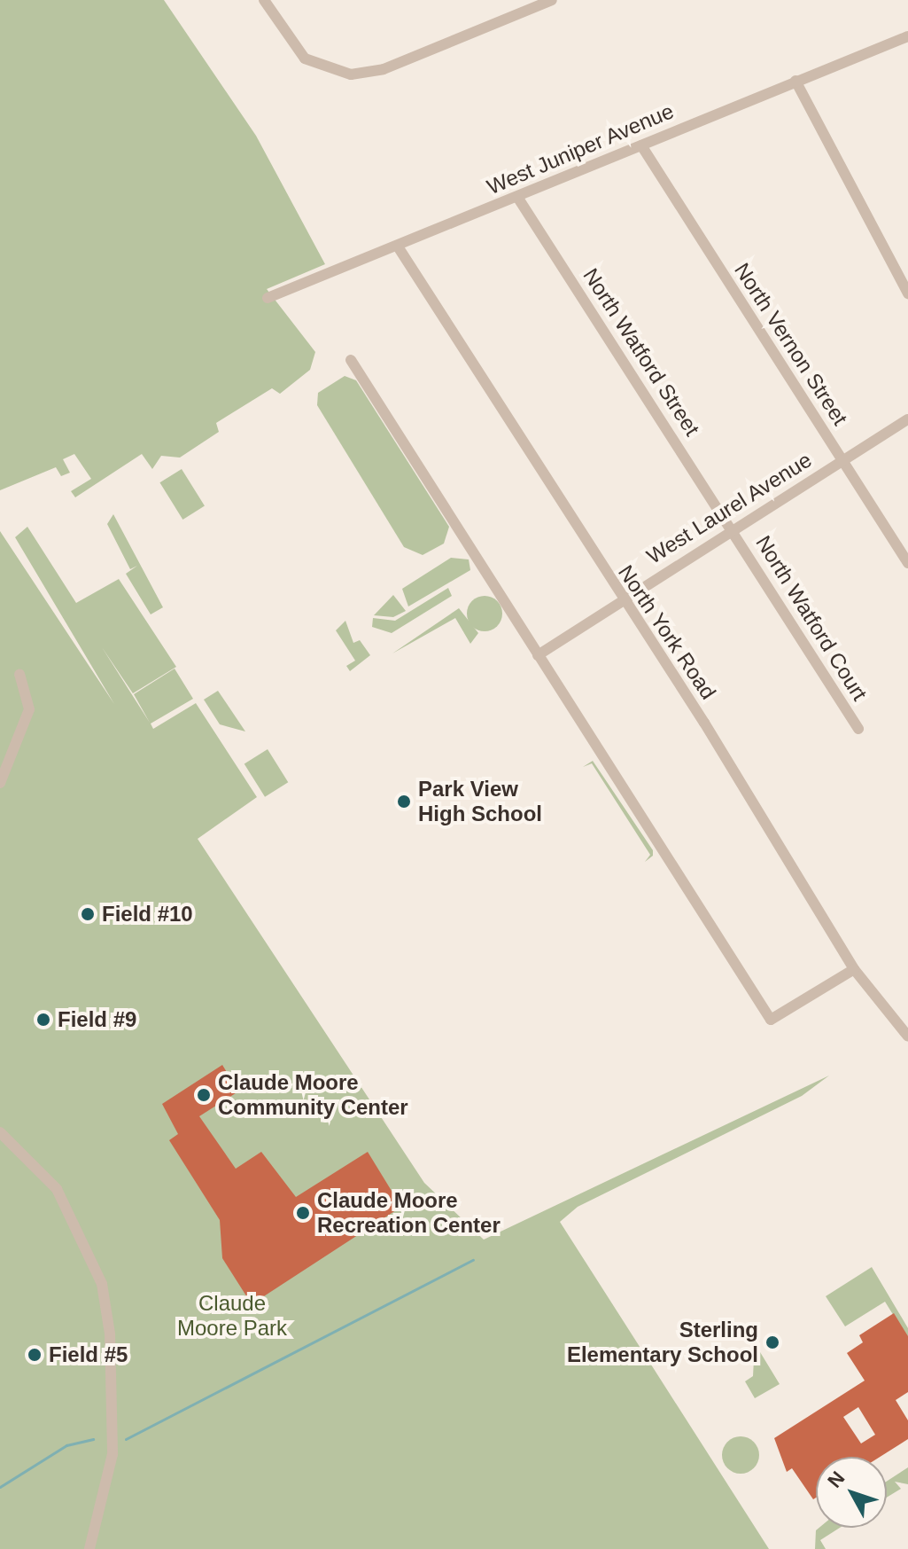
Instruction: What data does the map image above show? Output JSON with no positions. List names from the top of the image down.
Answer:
{
  "streets": {
    "street": [
      "West Juniper Avenue",
      "North Vernon Street",
      "North Watford Street",
      "West Laurel Avenue",
      "North Watford Court",
      "North York Road"
    ]
  },
  "crossings": [
    ["West Juniper Avenue", "North Vernon Street"],
    ["West Juniper Avenue", "North Watford Street"],
    ["West Juniper Avenue", "North York Road"],
    ["North Vernon Street", "West Laurel Avenue"],
    ["North Watford Street", "West Laurel Avenue"],
    ["North Watford Street", "North Watford Court"],
    ["West Laurel Avenue", "North Watford Court"],
    ["West Laurel Avenue", "North York Road"]
  ],
  "parks": ["Claude Moore Park"],
  "places": [
    "Park View High School",
    "Field #10",
    "Field #9",
    "Claude Moore Community Center",
    "Claude Moore Recreation Center",
    "Sterling Elementary School",
    "Field #5"
  ],
  "north": "top left"
}
